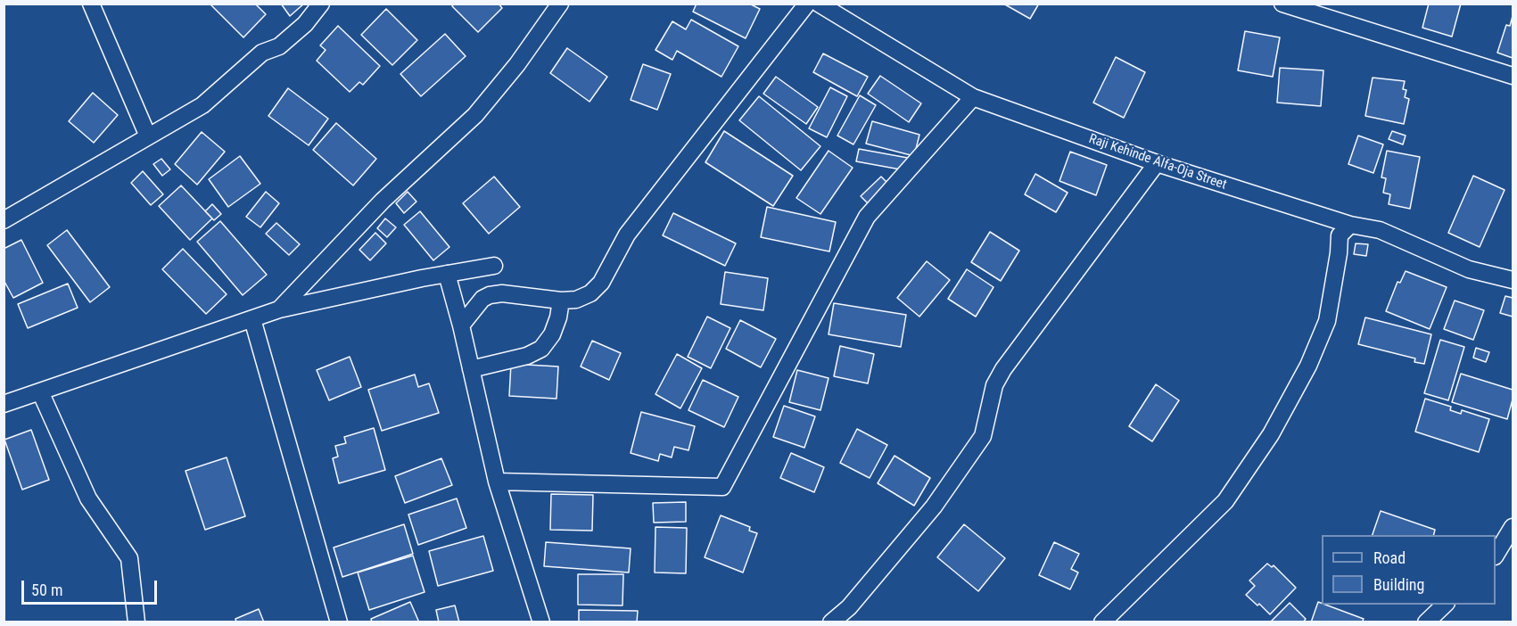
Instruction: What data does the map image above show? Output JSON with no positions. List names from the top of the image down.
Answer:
{
  "streets": {
    "street": ["Raji Kehinde Alfa-Oja Street"]
  },
  "legend": ["Road", "Building"],
  "scale_bar": "50 m"
}
